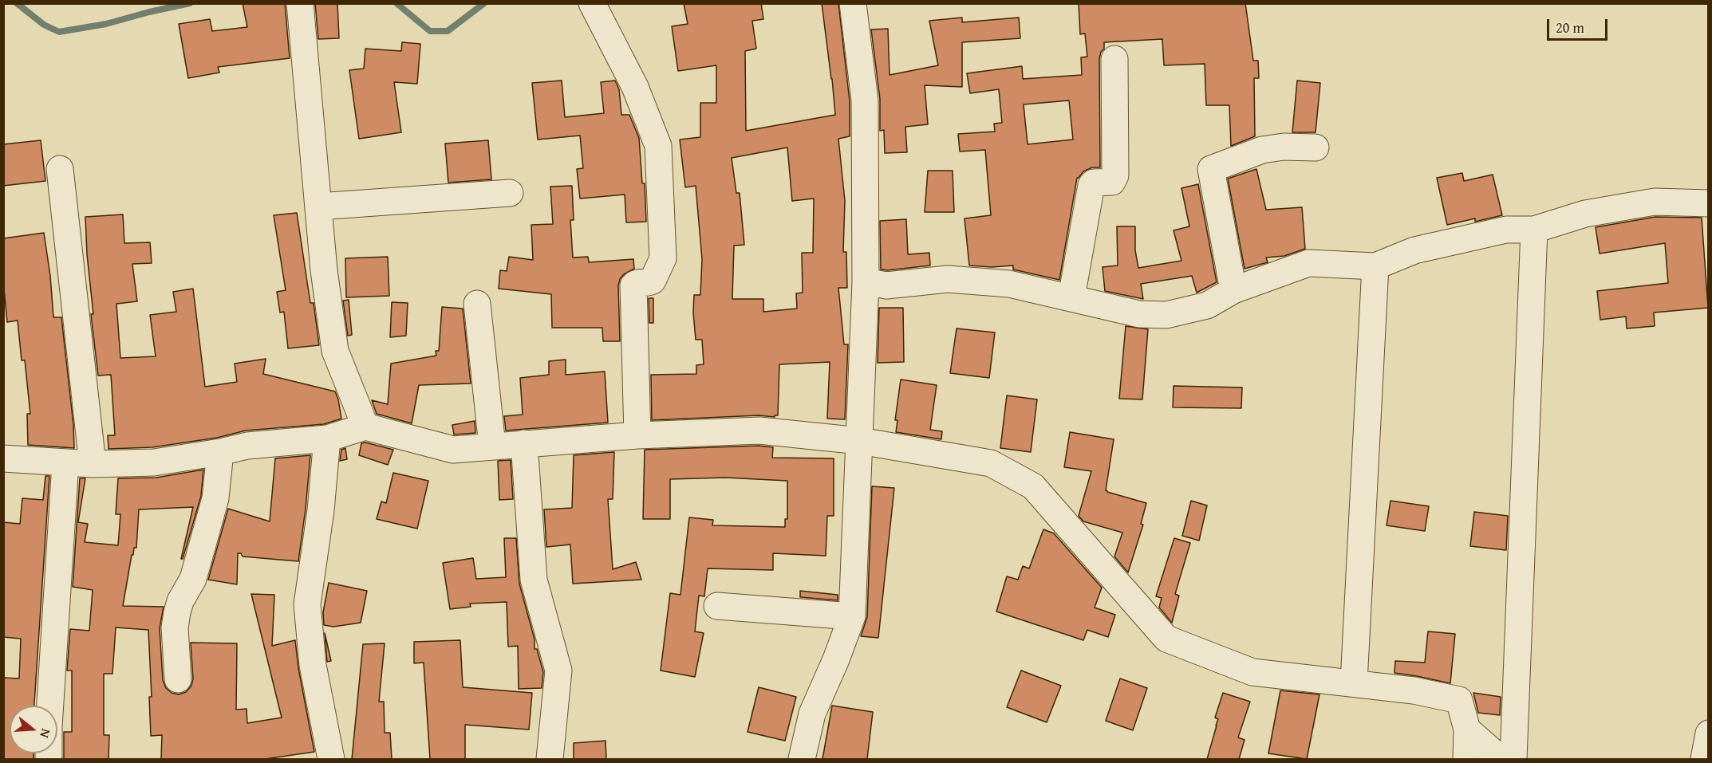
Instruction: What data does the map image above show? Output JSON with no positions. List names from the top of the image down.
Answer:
{
  "scale_bar": "20 m",
  "north": "right"
}
